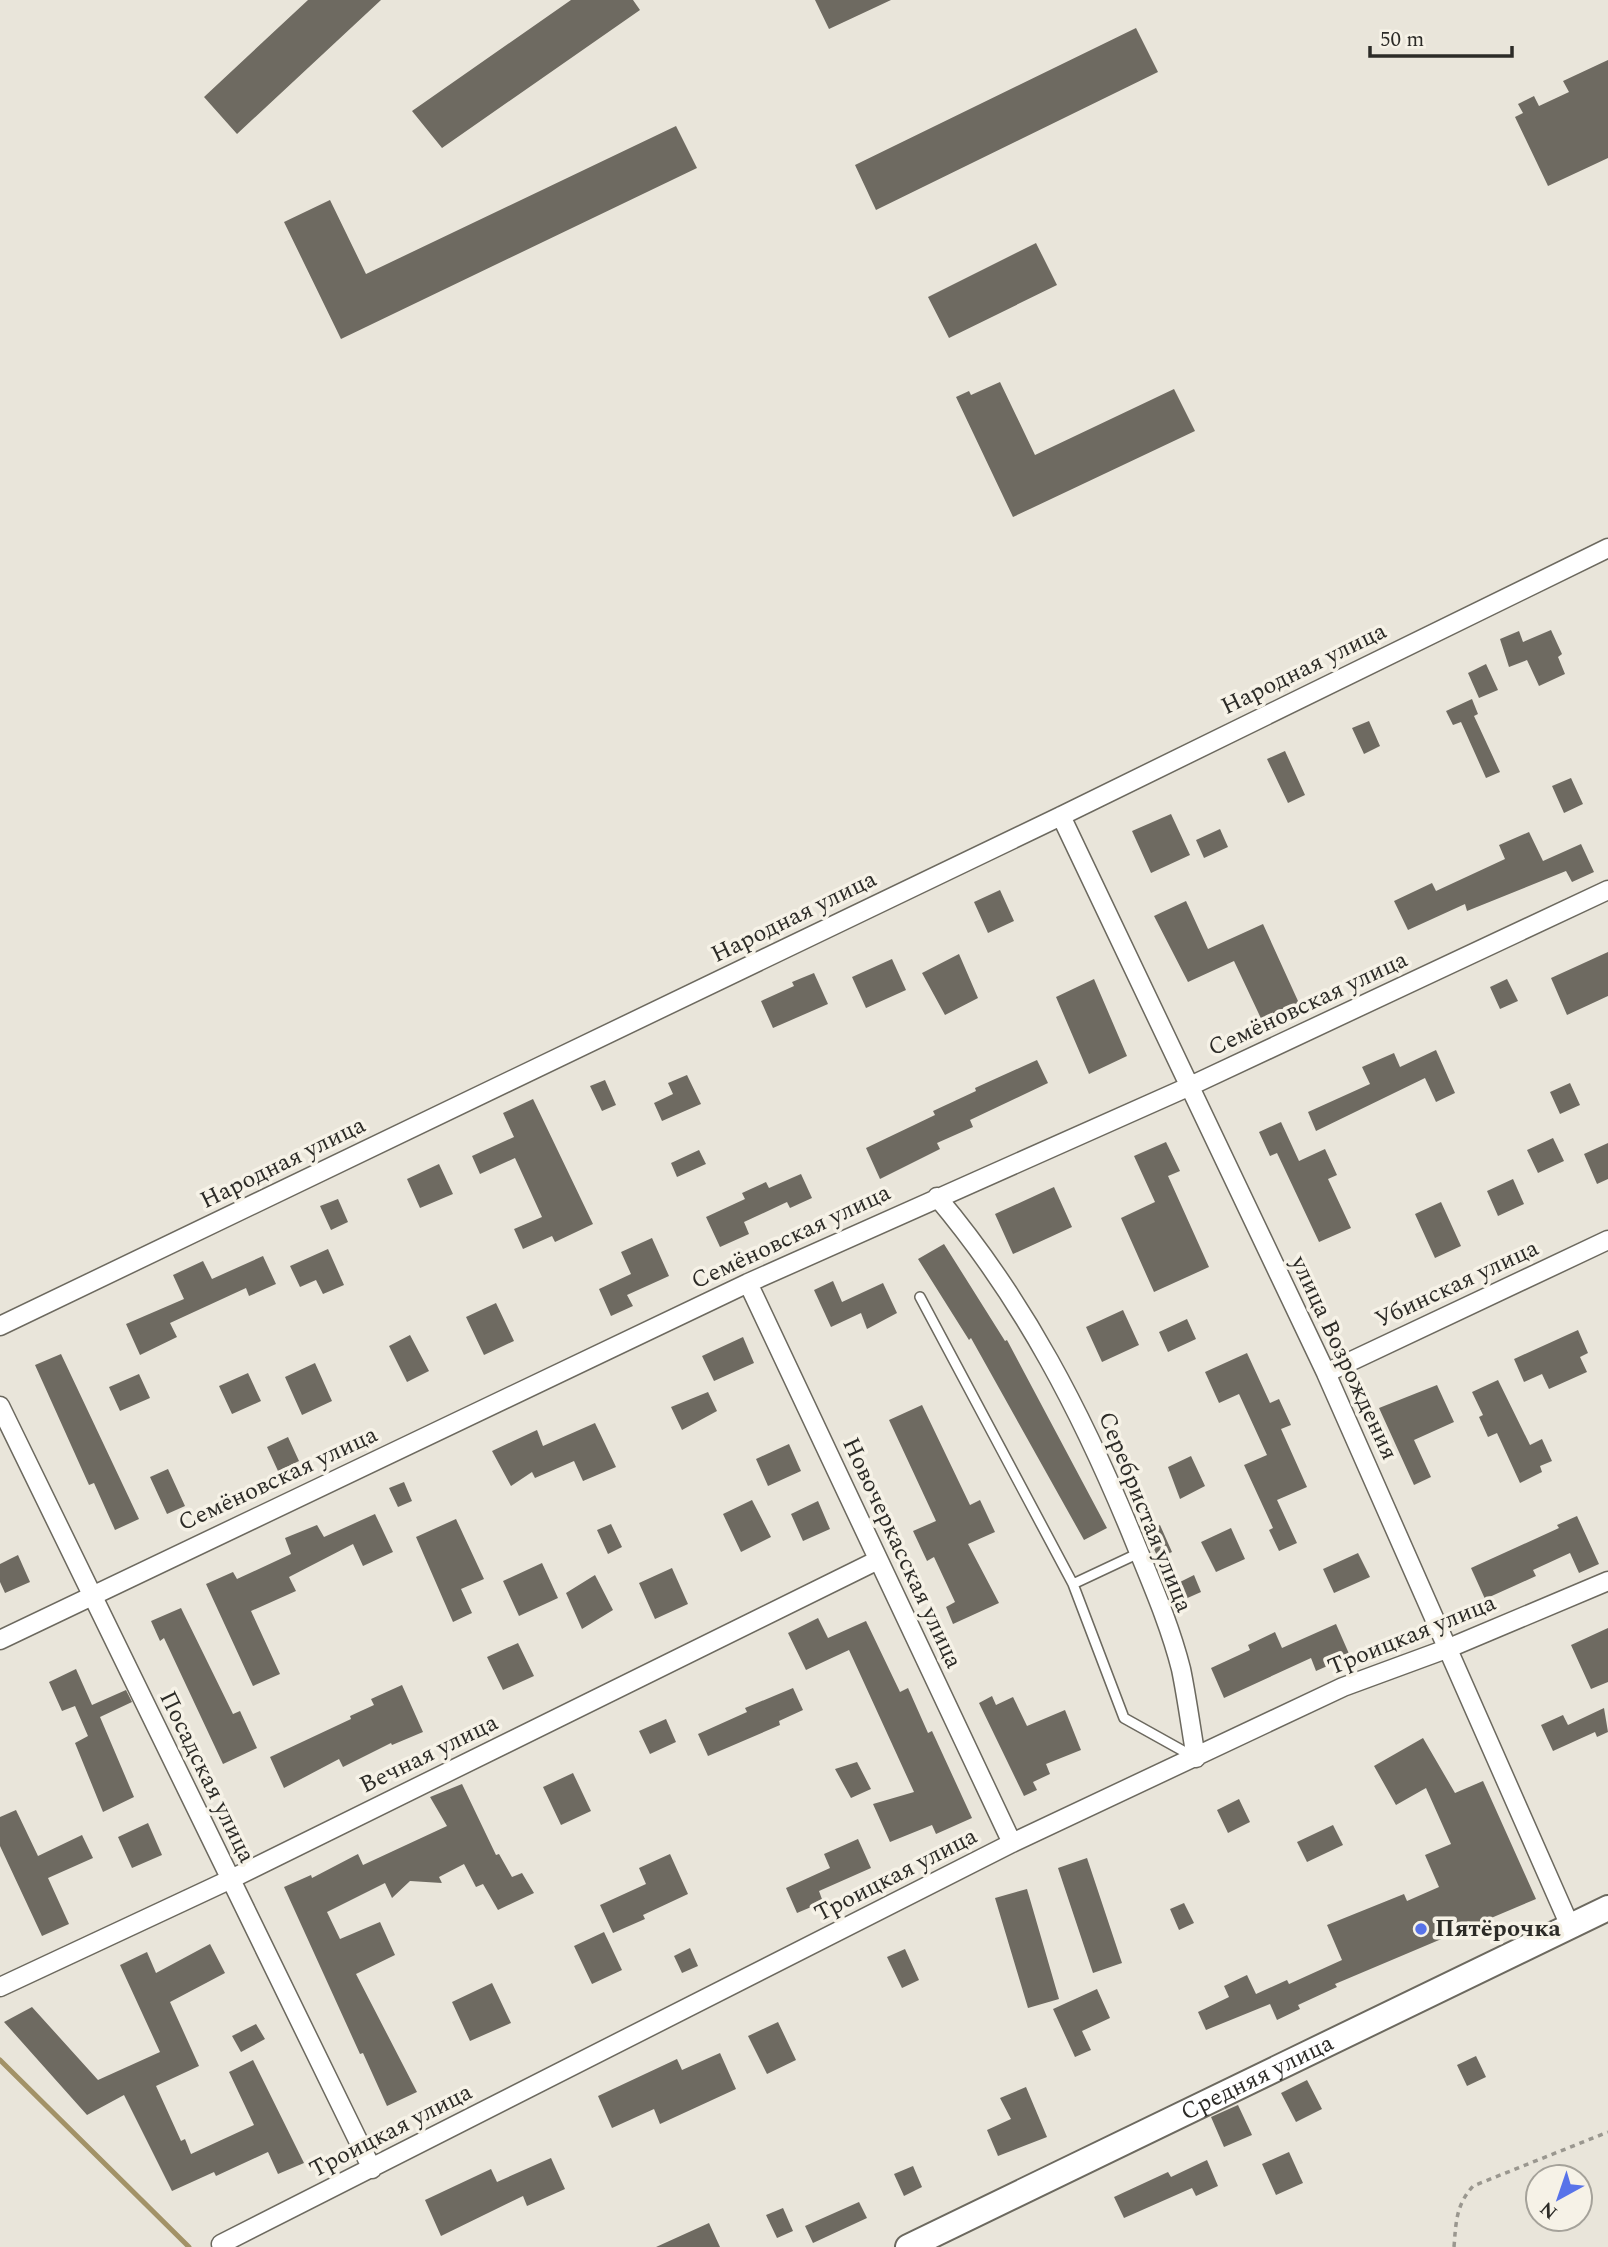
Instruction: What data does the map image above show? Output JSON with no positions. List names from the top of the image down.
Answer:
{
  "streets": {
    "street": [
      "Народная улица",
      "Семёновская улица",
      "Убинская улица",
      "улица Возрождения",
      "Серебристая улица",
      "Новочеркасская улица",
      "Троицкая улица",
      "Вечная улица",
      "Посадская улица",
      "Средняя улица"
    ]
  },
  "crossings": [
    ["Народная улица", "улица Возрождения"],
    ["Семёновская улица", "улица Возрождения"],
    ["Семёновская улица", "Серебристая улица"],
    ["Семёновская улица", "Новочеркасская улица"],
    ["Семёновская улица", "Посадская улица"],
    ["Убинская улица", "улица Возрождения"],
    ["улица Возрождения", "Троицкая улица"],
    ["улица Возрождения", "Средняя улица"],
    ["Серебристая улица", "Троицкая улица"],
    ["Новочеркасская улица", "Троицкая улица"],
    ["Новочеркасская улица", "Вечная улица"],
    ["Троицкая улица", "Посадская улица"],
    ["Вечная улица", "Посадская улица"]
  ],
  "places": ["Пятёрочка"],
  "scale_bar": "50 m",
  "north": "bottom left"
}
